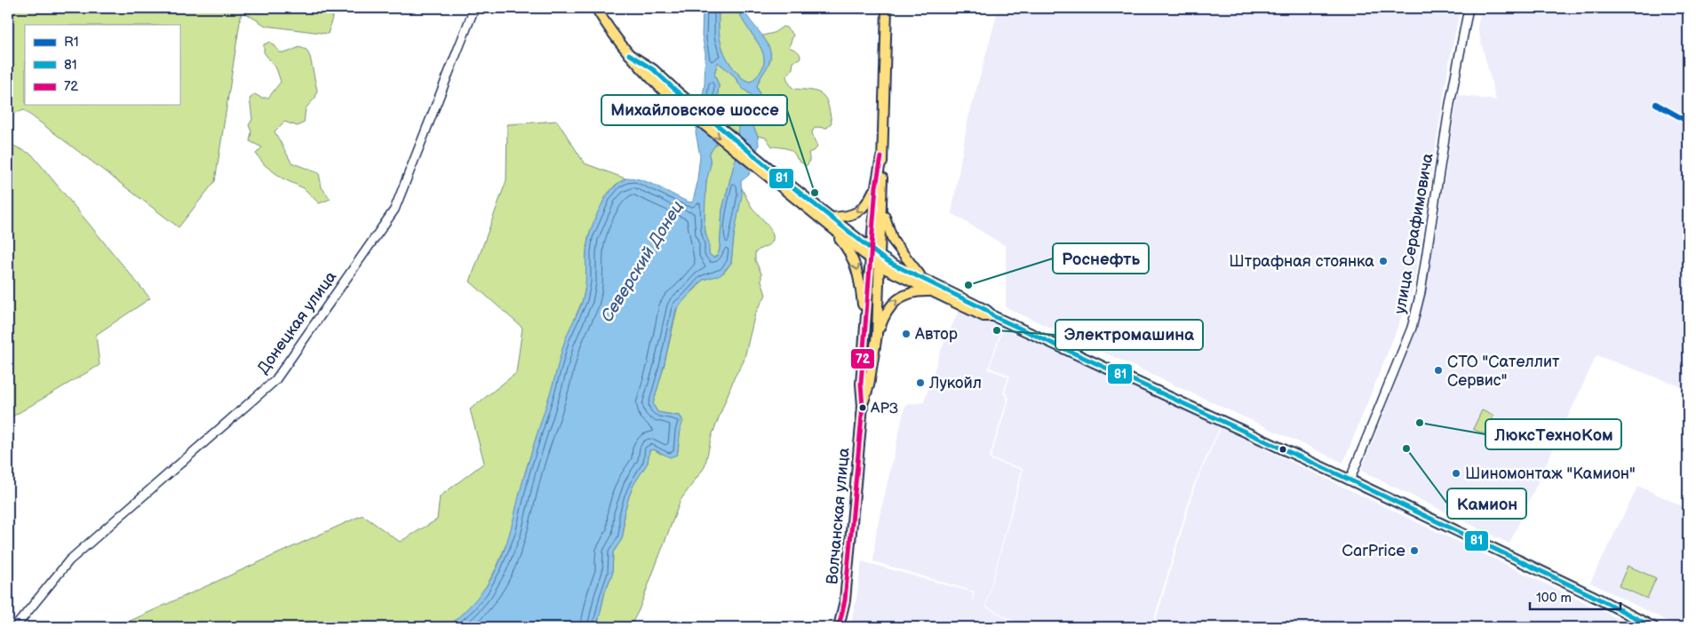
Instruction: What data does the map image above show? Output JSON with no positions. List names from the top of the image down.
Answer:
{
  "streets": {
    "main road": ["Волчанская улица"],
    "street": ["улица Серафимовича", "Донецкая улица"]
  },
  "water": ["Северский Донец"],
  "places": [
    "Михайловское шоссе",
    "Штрафная стоянка",
    "Роснефть",
    "Электромашина",
    "Автор",
    "СТО \"Сателлит Сервис\"",
    "Лукойл",
    "АРЗ",
    "ЛюксТехноКом",
    "Камион",
    "Шиномонтаж \"Камион\"",
    "CarPrice"
  ],
  "lines": ["transit line 81", "transit line R1", "transit line 72"],
  "legend": ["R1", "81", "72"],
  "scale_bar": "100 m"
}
